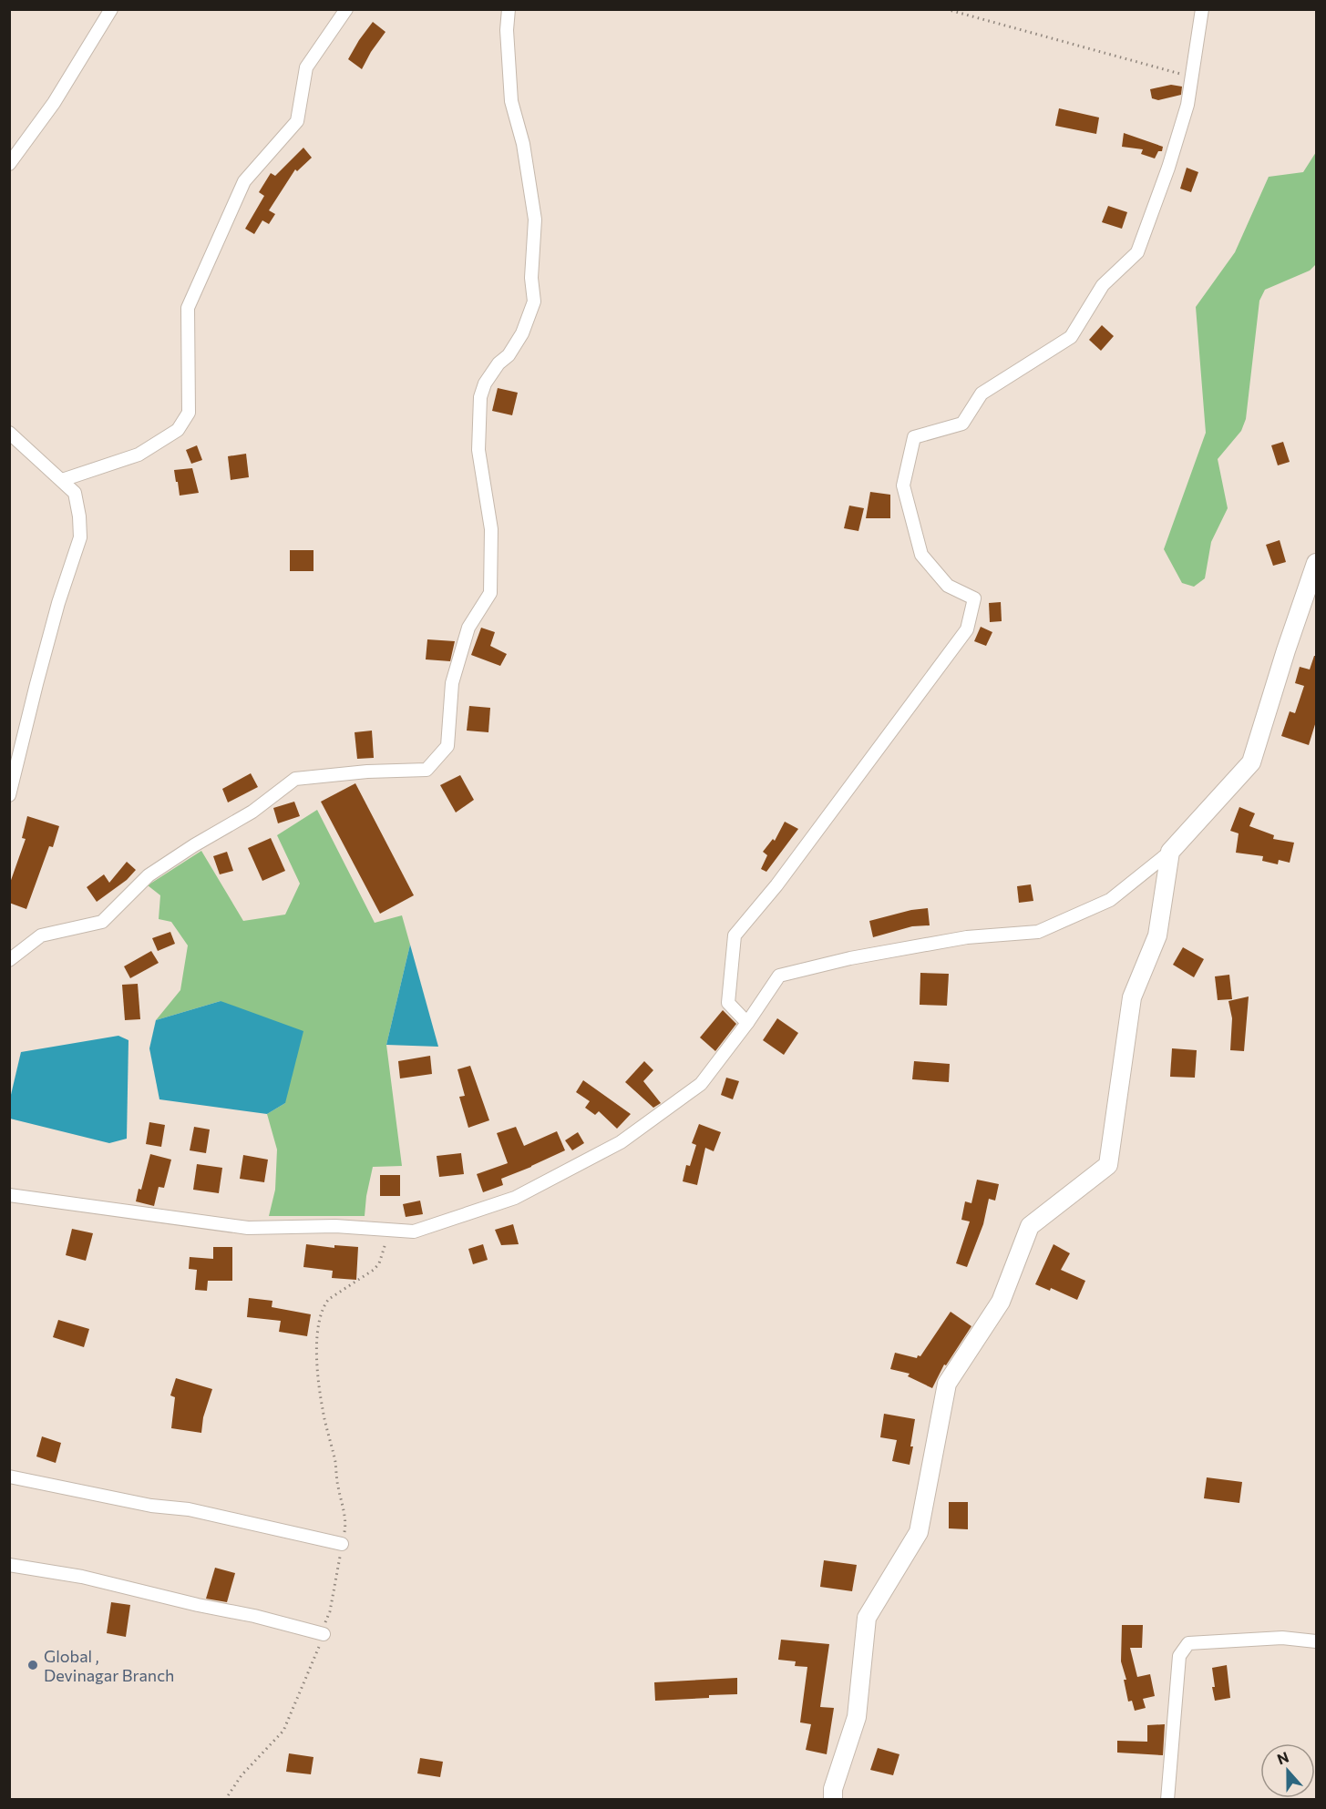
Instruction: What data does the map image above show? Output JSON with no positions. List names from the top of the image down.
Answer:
{
  "places": ["Global , Devinagar Branch"],
  "north": "top"
}
